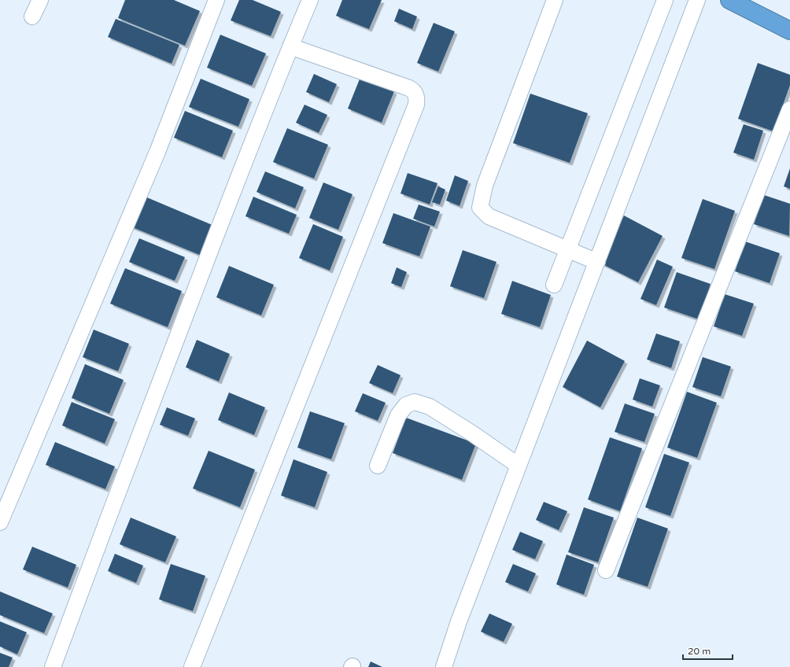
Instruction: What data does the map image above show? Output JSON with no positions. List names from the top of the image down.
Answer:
{
  "scale_bar": "20 m"
}
